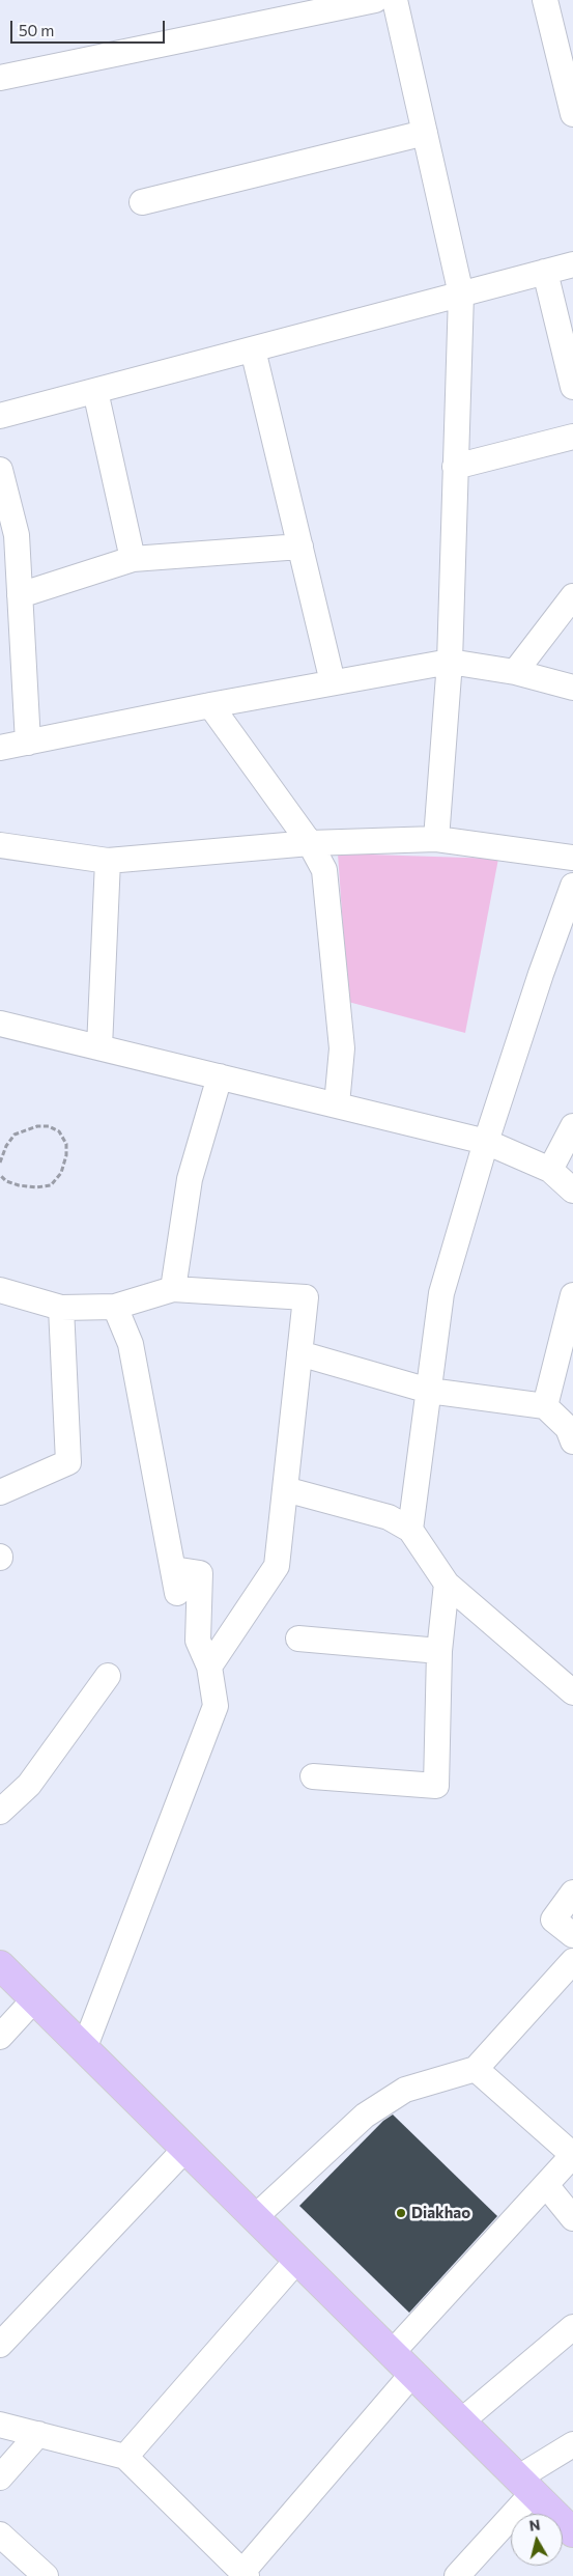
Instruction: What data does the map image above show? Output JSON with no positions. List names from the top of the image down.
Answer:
{
  "places": ["Diakhao"],
  "scale_bar": "50 m",
  "north": "top"
}
